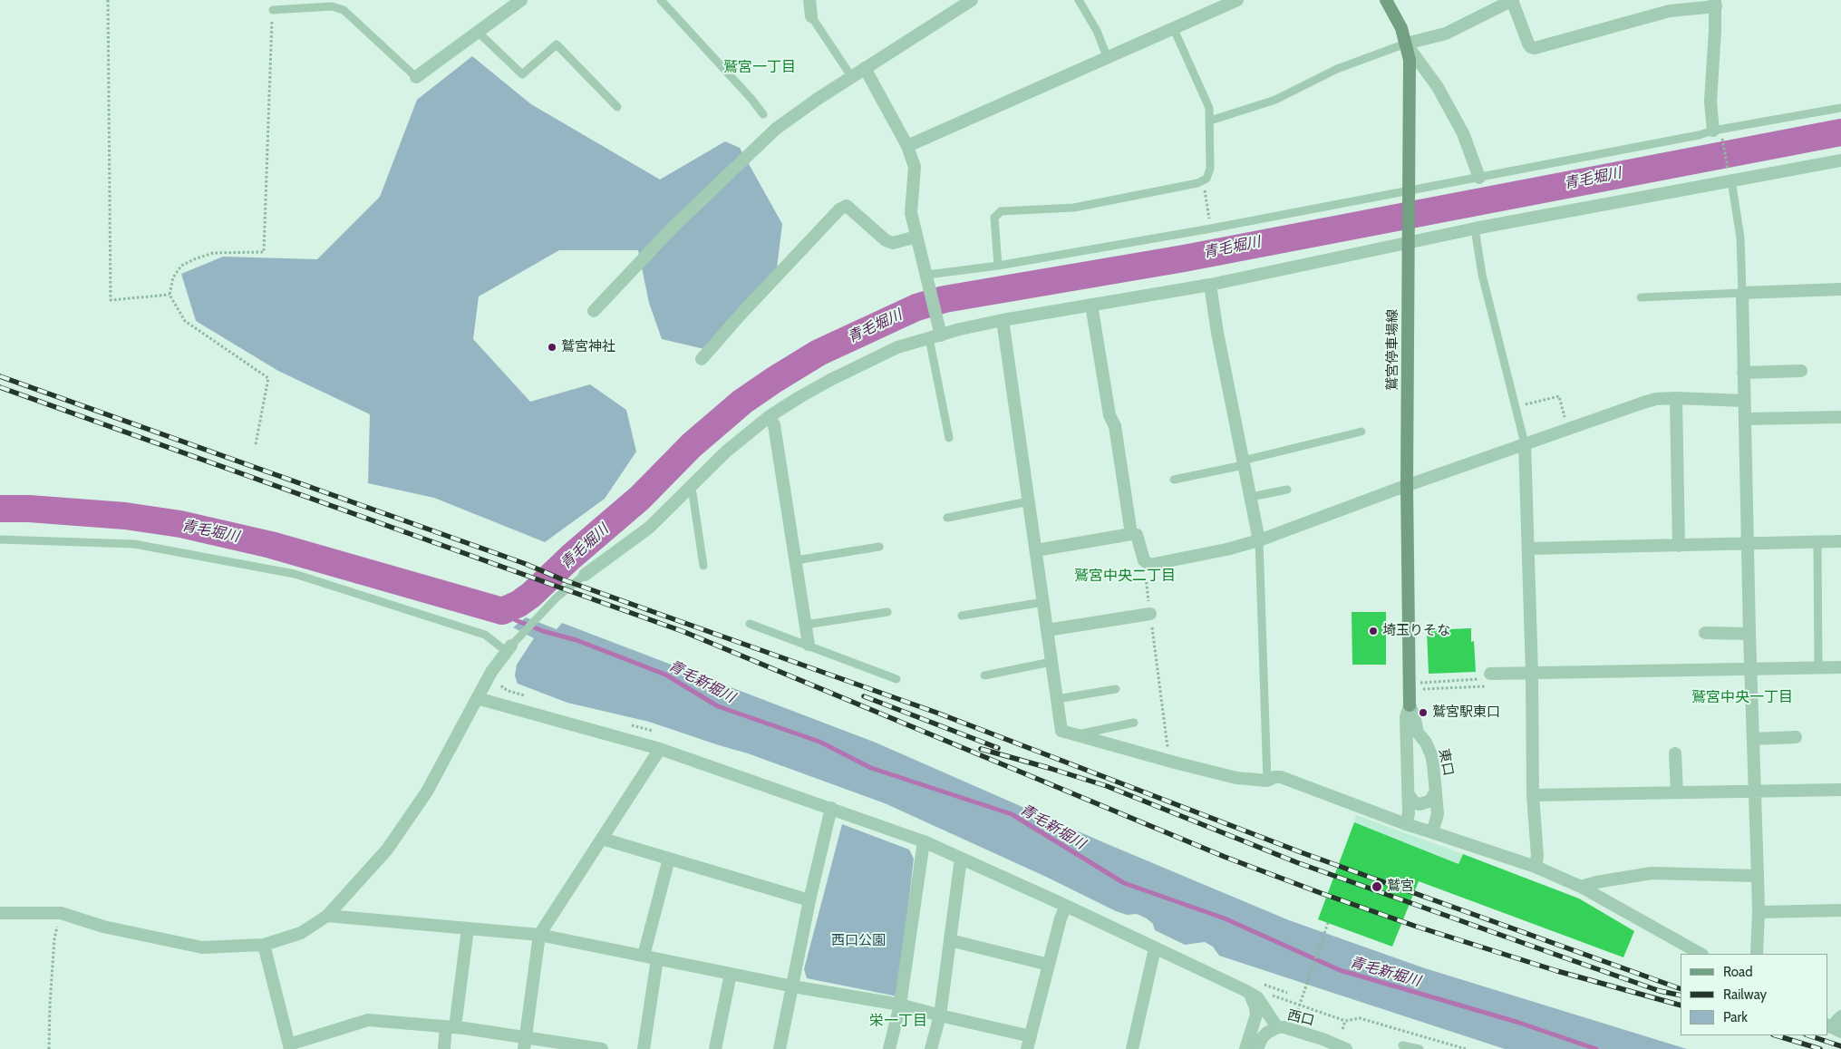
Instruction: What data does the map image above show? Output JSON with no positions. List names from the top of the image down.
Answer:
{
  "streets": {
    "main road": ["鷲宮停車場線"],
    "street": ["東口", "西口"]
  },
  "crossings": [
    ["鷲宮停車場線", "東口"]
  ],
  "districts": [
    "鷲宮一丁目",
    "鷲宮中央二丁目",
    "鷲宮中央一丁目",
    "栄一丁目"
  ],
  "water": ["青毛堀川", "青毛新堀川"],
  "parks": ["西口公園"],
  "places": [
    "鷲宮神社",
    "埼玉りそな",
    "鷲宮駅東口",
    "鷲宮"
  ],
  "legend": ["Road", "Railway", "Park"]
}
